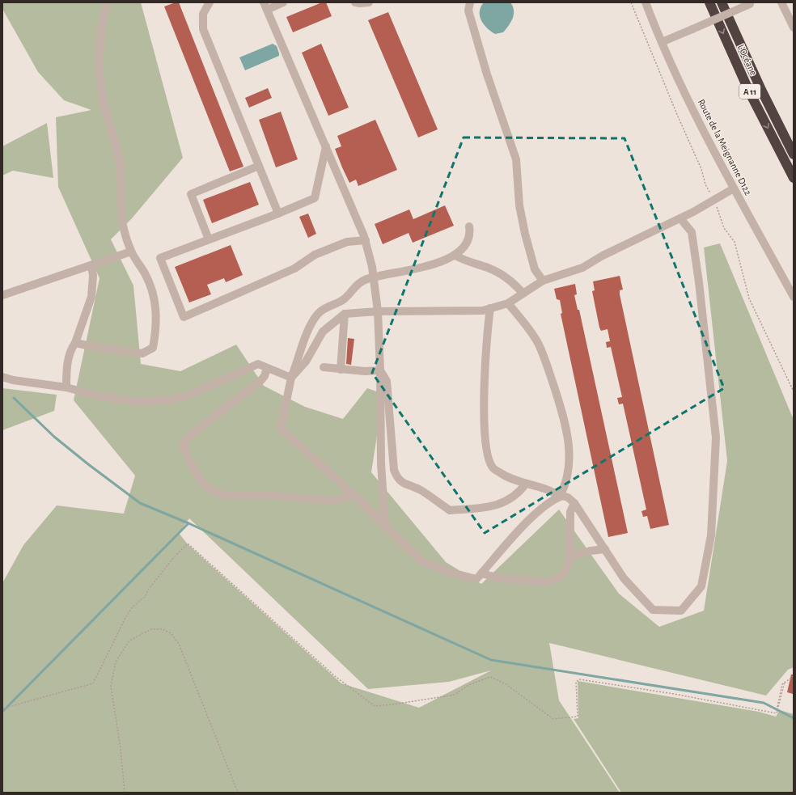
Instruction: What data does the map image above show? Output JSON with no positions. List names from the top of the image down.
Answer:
{
  "streets": {
    "highway": ["L’Océane", "A 11"],
    "street": ["Route de la Meignanne D122"]
  }
}
